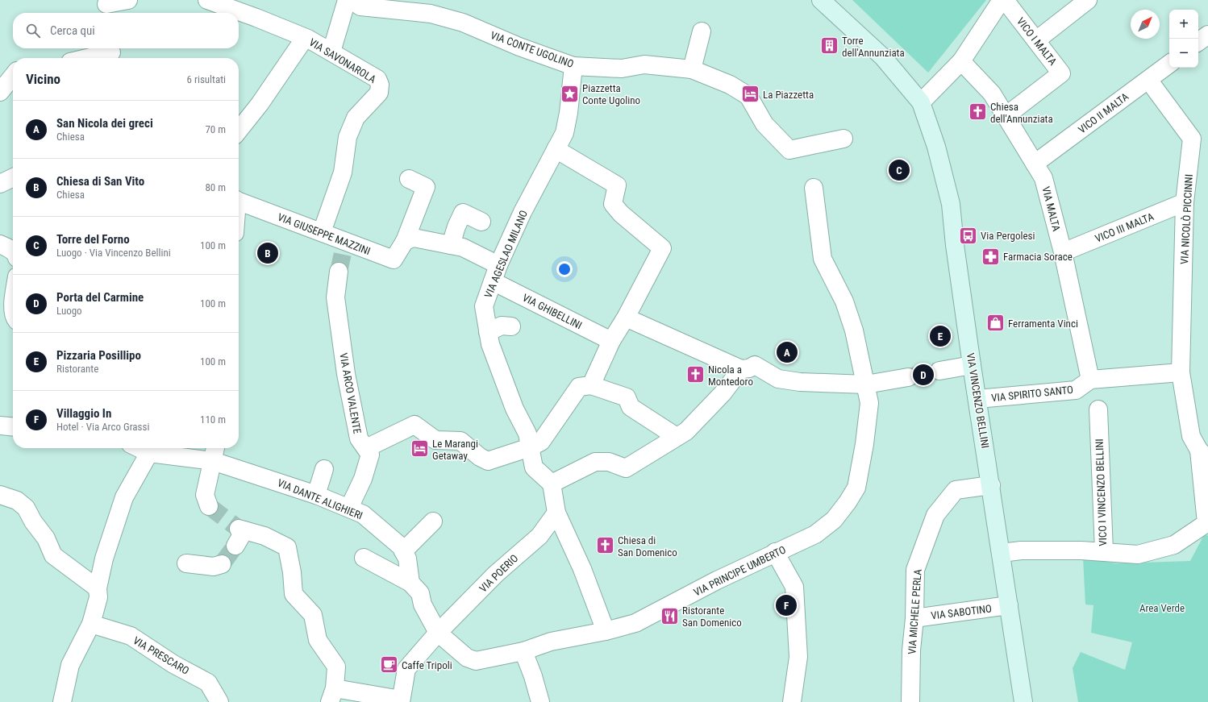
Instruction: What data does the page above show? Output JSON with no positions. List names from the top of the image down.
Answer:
{
  "streets": {
    "street": [
      "VICO I MALTA",
      "VIA CONTE UGOLINO",
      "VIA SAVONAROLA",
      "VICO II MALTA",
      "VIA MALTA",
      "VIA NICOLÒ PICCINNI",
      "VICO III MALTA",
      "VIA GIUSEPPE MAZZINI",
      "VIA AGESLAO MILANO",
      "VIA GHIBELLINI",
      "VIA ARCO VALENTE",
      "VIA SPIRITO SANTO",
      "VIA VINCENZO BELLINI",
      "VICO I VINCENZO BELLINI",
      "VIA DANTE ALIGHIERI",
      "VIA PRINCIPE UMBERTO",
      "VIA POERIO",
      "VIA MICHELE PERLA",
      "VIA SABOTINO",
      "VIA PRESCARO"
    ]
  },
  "crossings": [
    ["VICO I MALTA", "VIA MALTA"],
    ["VIA CONTE UGOLINO", "VIA AGESLAO MILANO"],
    ["VIA SAVONAROLA", "VIA GIUSEPPE MAZZINI"],
    ["VICO II MALTA", "VIA MALTA"],
    ["VICO II MALTA", "VIA NICOLÒ PICCINNI"],
    ["VIA MALTA", "VICO III MALTA"],
    ["VIA MALTA", "VIA SPIRITO SANTO"],
    ["VIA NICOLÒ PICCINNI", "VICO III MALTA"],
    ["VIA AGESLAO MILANO", "VIA GHIBELLINI"],
    ["VIA ARCO VALENTE", "VIA DANTE ALIGHIERI"],
    ["VIA SPIRITO SANTO", "VIA VINCENZO BELLINI"],
    ["VIA VINCENZO BELLINI", "VICO I VINCENZO BELLINI"],
    ["VIA VINCENZO BELLINI", "VIA MICHELE PERLA"],
    ["VIA VINCENZO BELLINI", "VIA SABOTINO"],
    ["VIA PRINCIPE UMBERTO", "VIA POERIO"],
    ["VIA MICHELE PERLA", "VIA SABOTINO"]
  ],
  "parks": ["Area Verde"],
  "places": {
    "building": ["Torre dell'Annunziata"],
    "place": ["Piazzetta Conte Ugolino"],
    "hotel": ["La Piazzetta", "Le Marangi Getaway"],
    "church": ["Chiesa dell'Annunziata", "Nicola a Montedoro", "Chiesa di San Domenico"],
    "bus stop": ["Via Pergolesi"],
    "pharmacy": ["Farmacia Sorace"],
    "shop": ["Ferramenta Vinci"],
    "restaurant": ["Ristorante San Domenico"],
    "cafe": ["Caffe Tripoli"]
  },
  "north": "top right",
  "page": {
    "map_buttons": ["+", "−"],
    "search": "Cerca qui",
    "heading": ["Vicino", "6 risultati"],
    "list": [
      {
        "mark": "A",
        "name": "San Nicola dei greci",
        "note": "Chiesa",
        "value": "70 m"
      },
      {
        "mark": "B",
        "name": "Chiesa di San Vito",
        "note": "Chiesa",
        "value": "80 m"
      },
      {
        "mark": "C",
        "name": "Torre del Forno",
        "note": "Luogo · Via Vincenzo Bellini",
        "value": "100 m"
      },
      {
        "mark": "D",
        "name": "Porta del Carmine",
        "note": "Luogo",
        "value": "100 m"
      },
      {
        "mark": "E",
        "name": "Pizzaria Posillipo",
        "note": "Ristorante",
        "value": "100 m"
      },
      {
        "mark": "F",
        "name": "Villaggio In",
        "note": "Hotel · Via Arco Grassi",
        "value": "110 m"
      }
    ],
    "pins": [
      "C",
      "B",
      "E",
      "A",
      "D",
      "F"
    ]
  }
}
